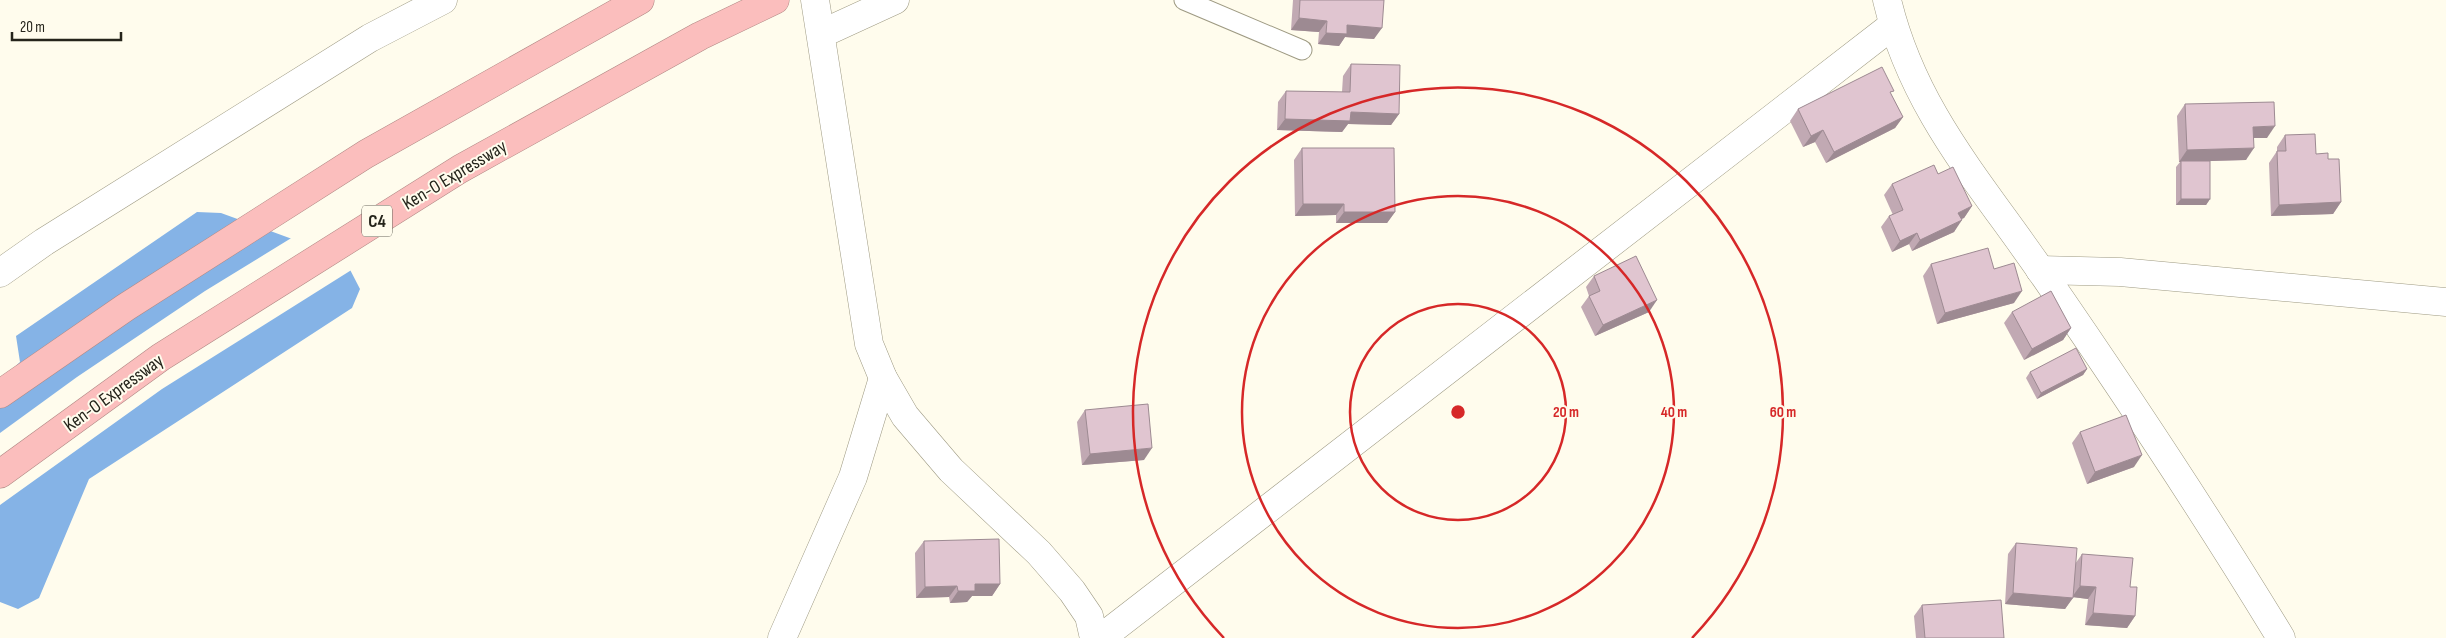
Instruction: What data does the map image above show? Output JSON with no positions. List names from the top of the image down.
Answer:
{
  "streets": {
    "highway": ["Ken-O Expressway", "C4"]
  },
  "scale_bar": "20 m",
  "rings": ["20 m", "40 m", "60 m"]
}
